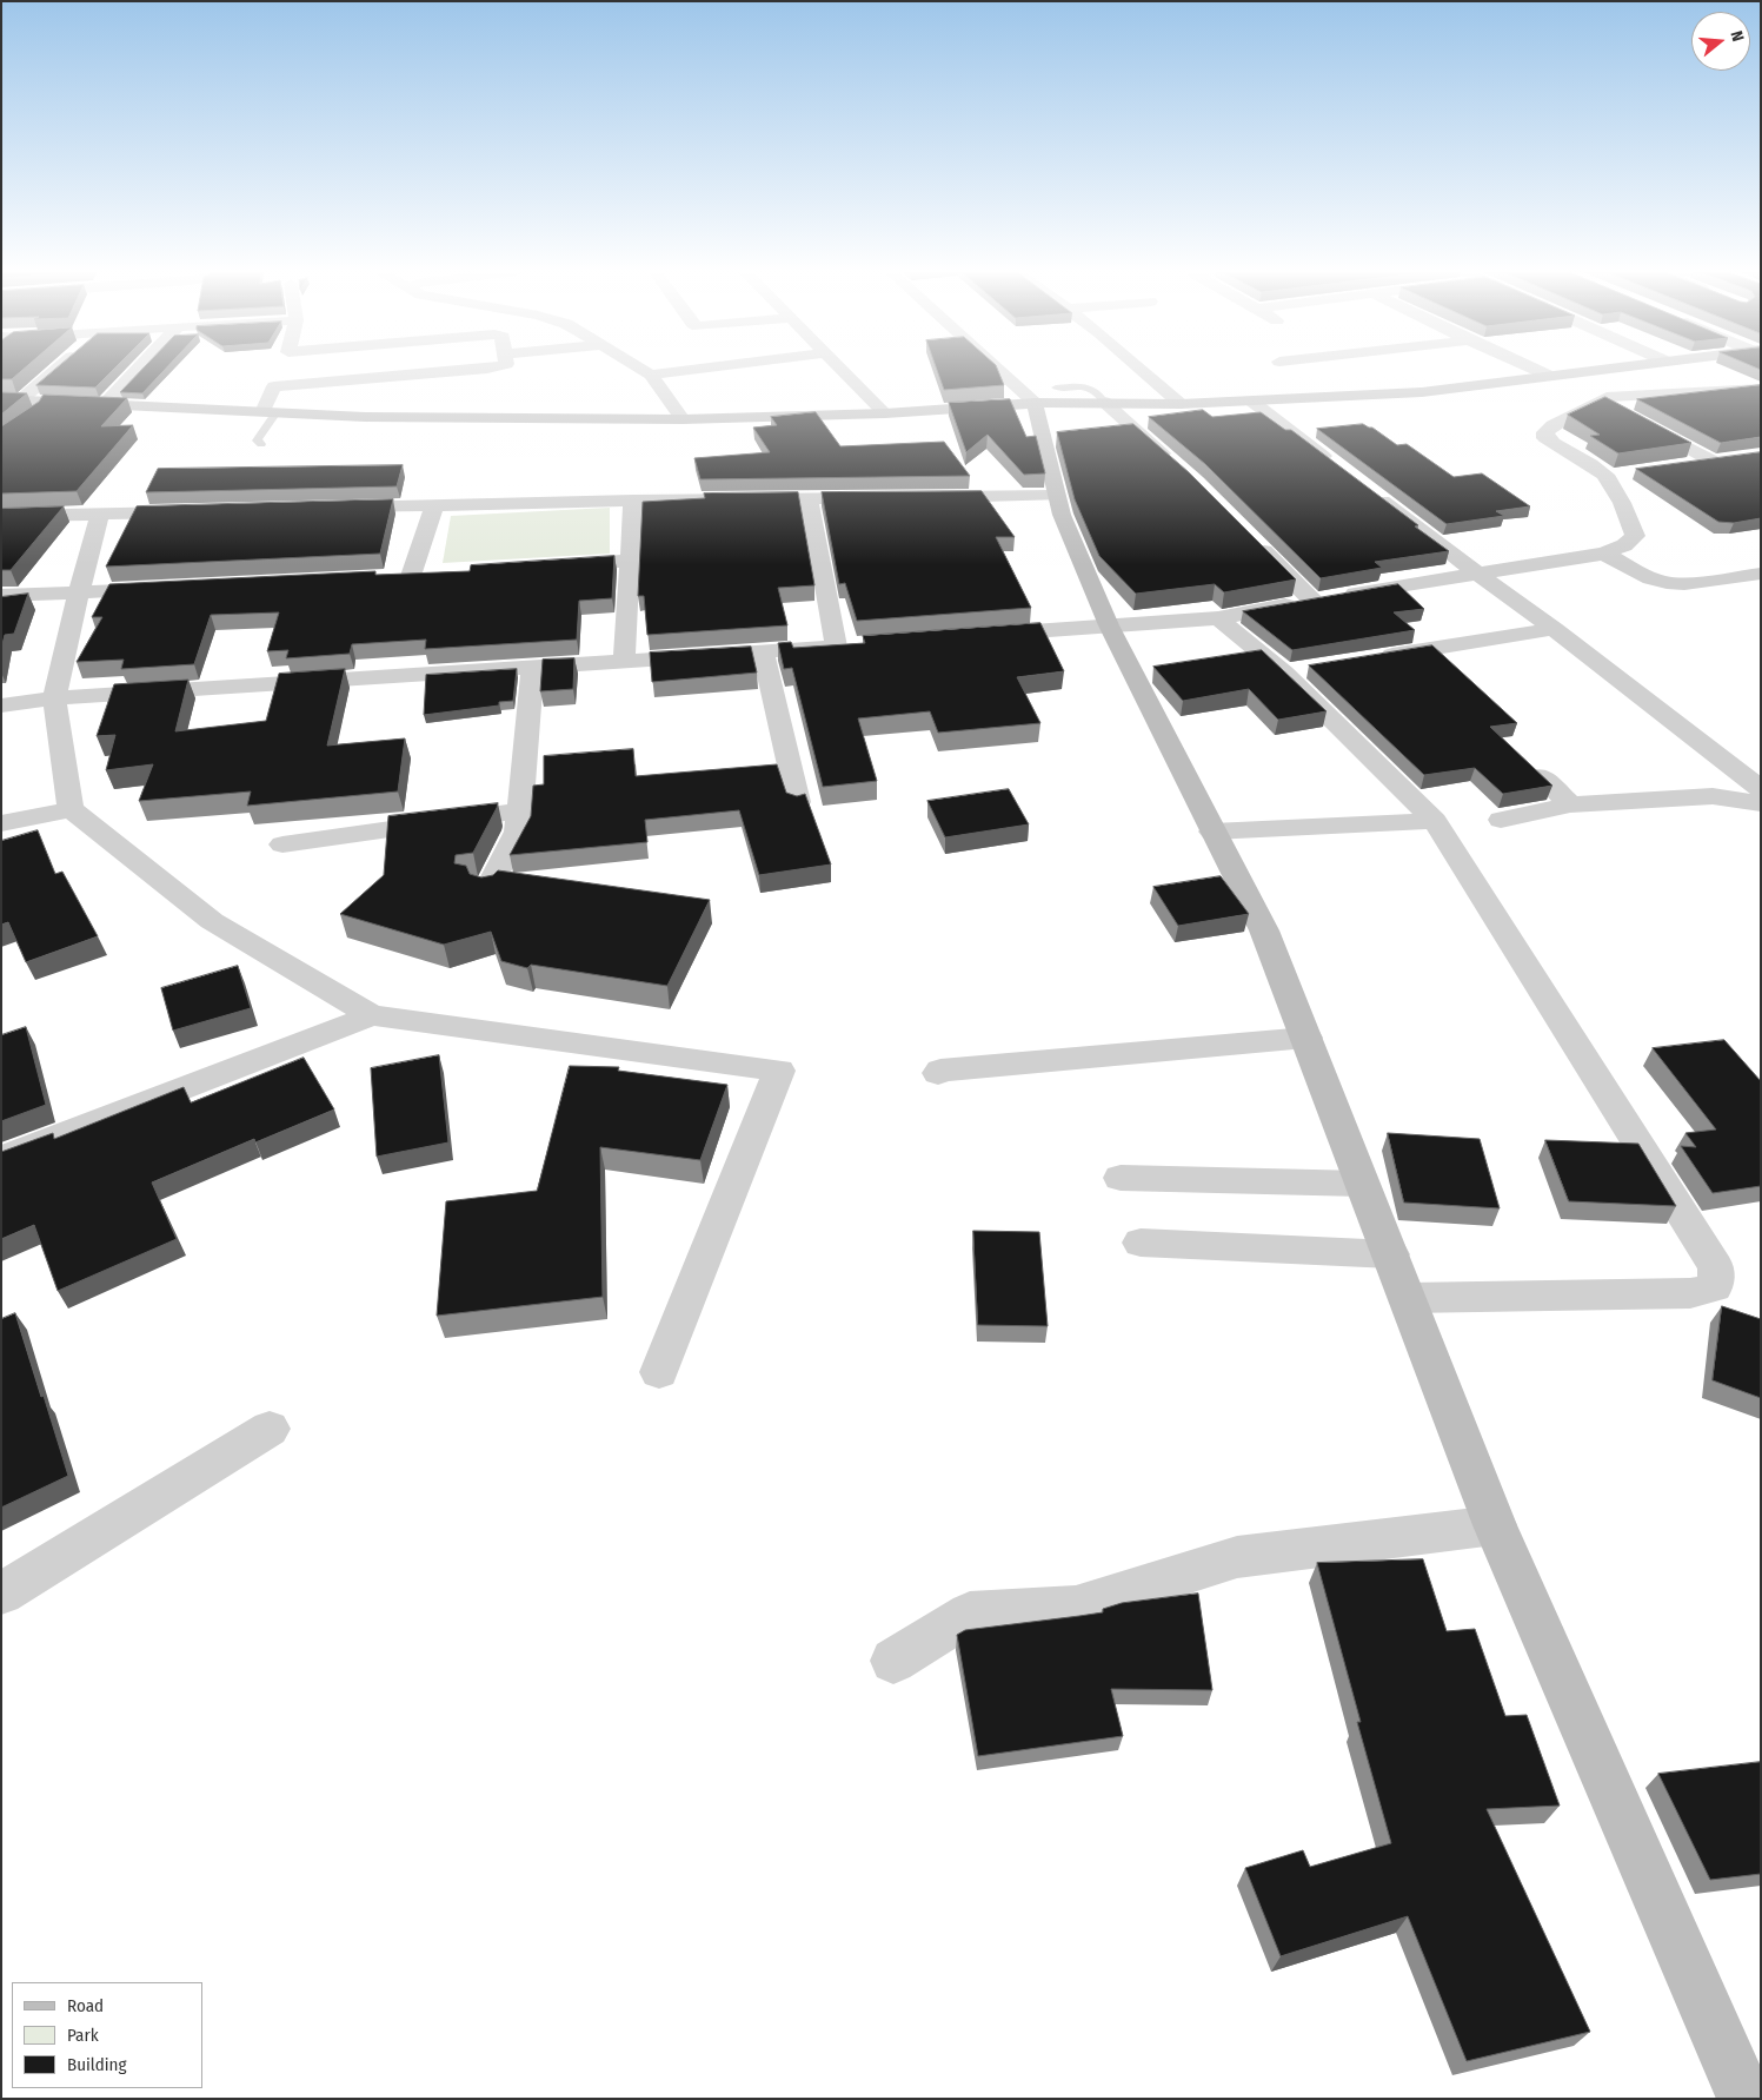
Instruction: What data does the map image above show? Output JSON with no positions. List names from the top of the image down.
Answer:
{
  "legend": ["Road", "Park", "Building"],
  "north": "right"
}
